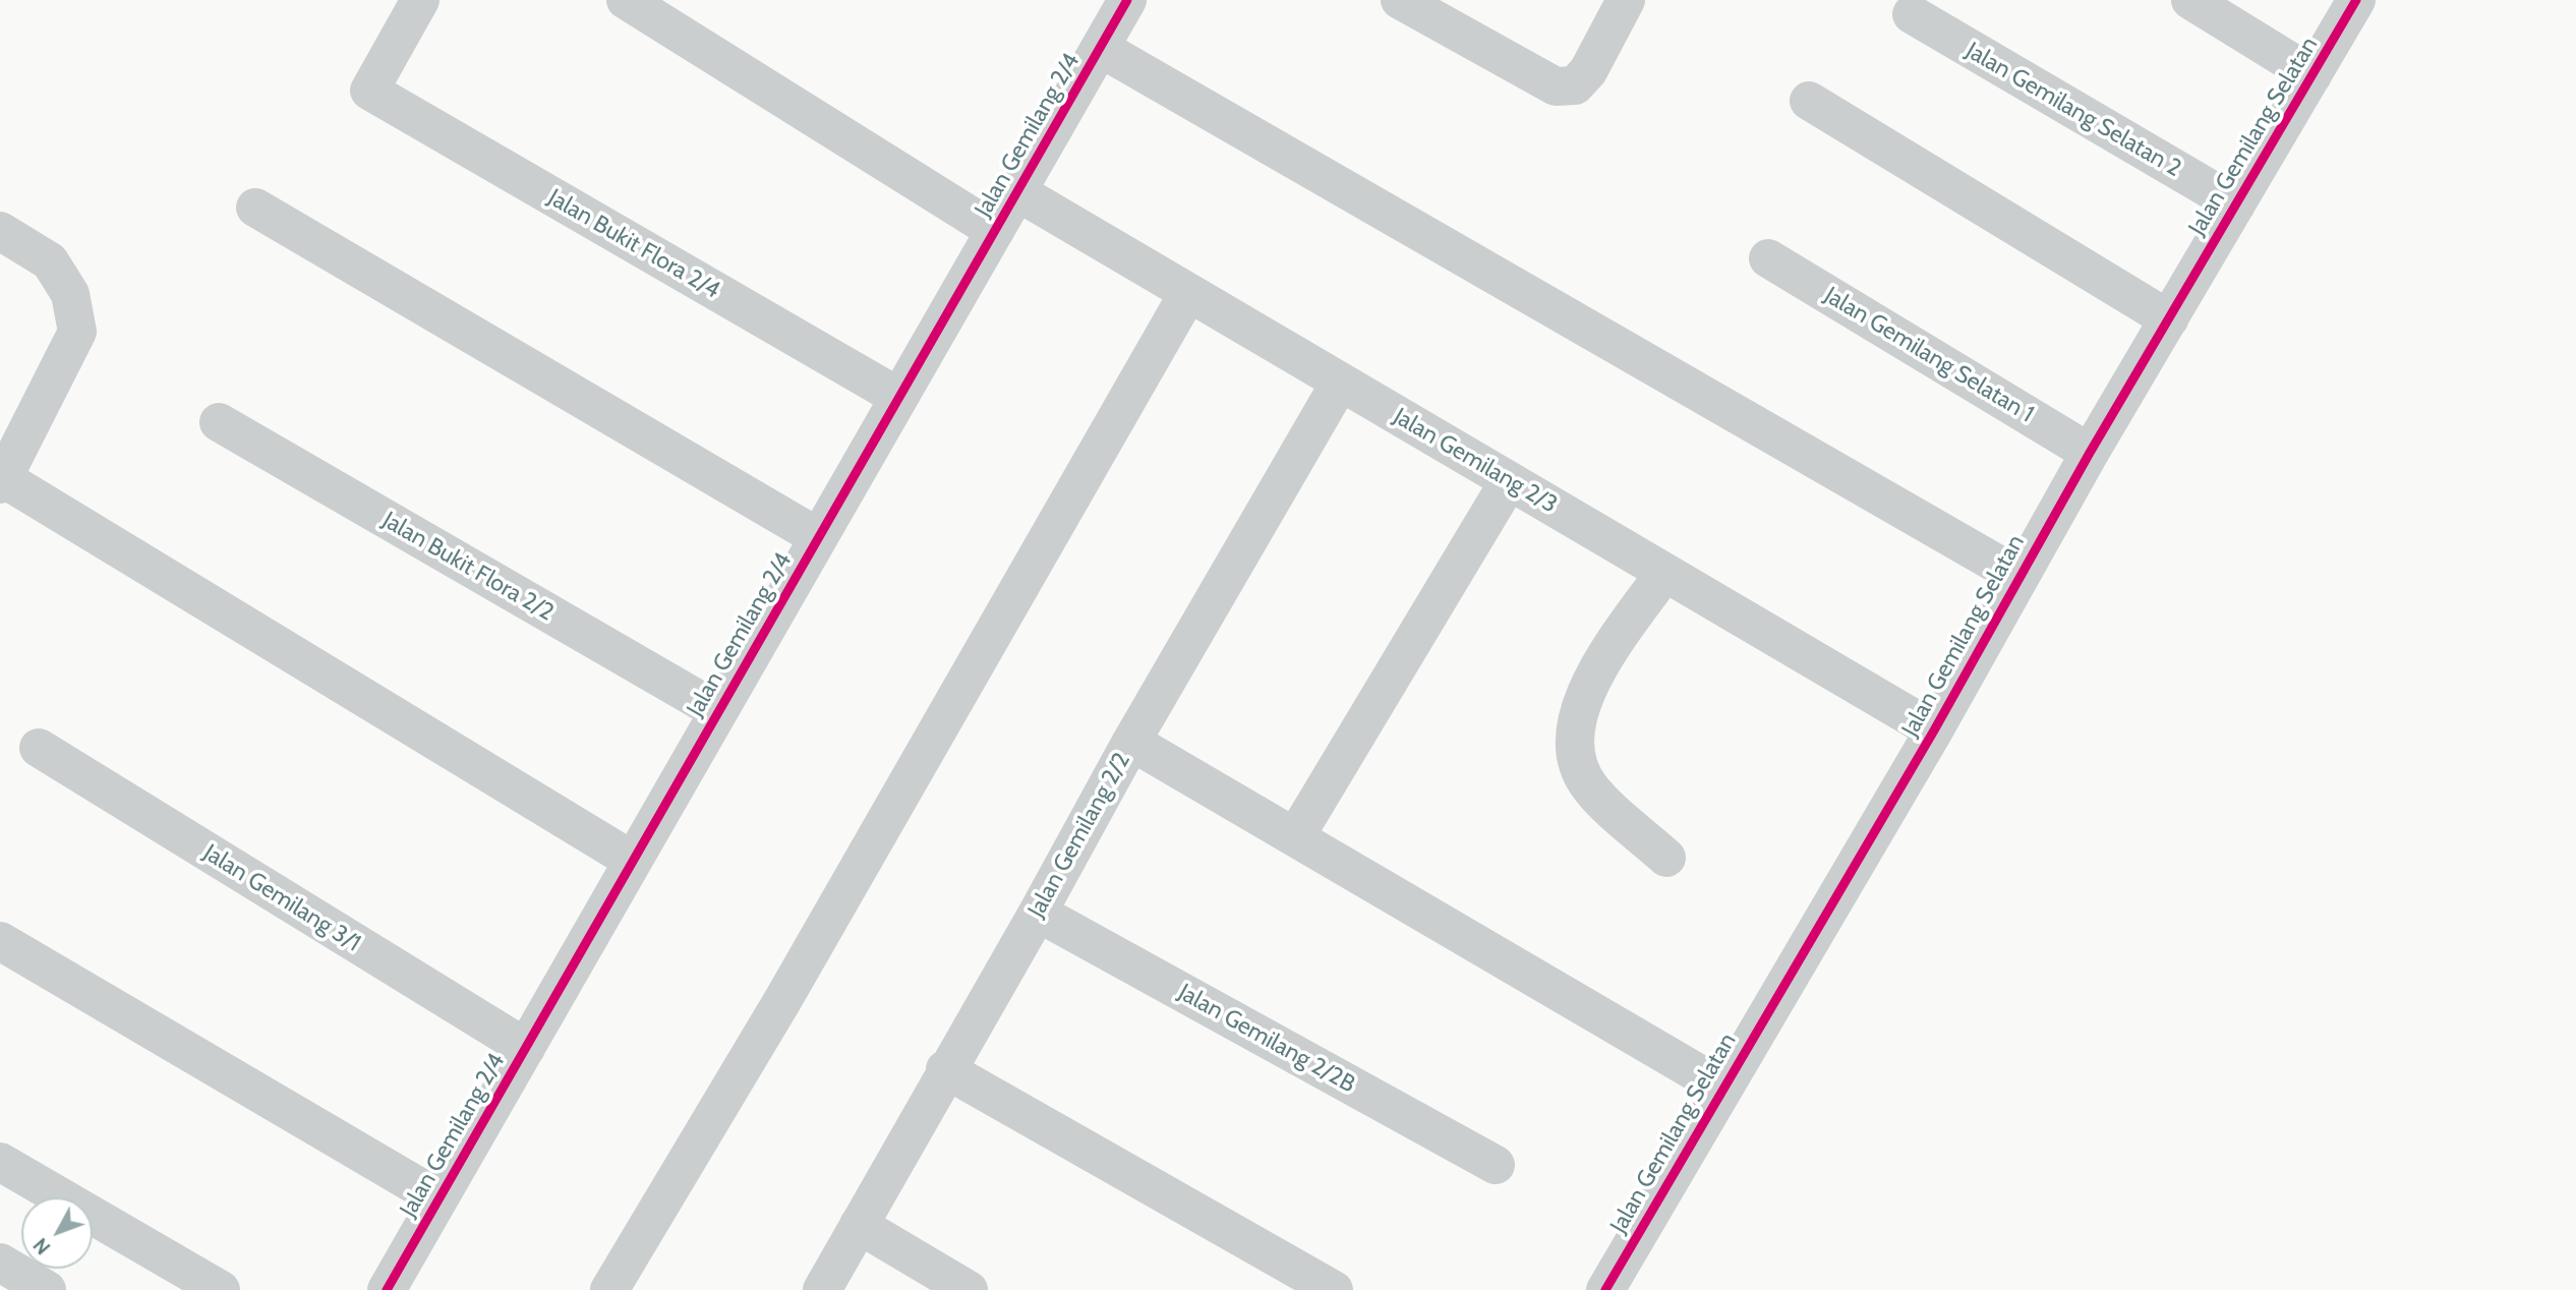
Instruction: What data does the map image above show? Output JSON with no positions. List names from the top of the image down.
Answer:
{
  "streets": {
    "street": [
      "Jalan Gemilang Selatan 2",
      "Jalan Gemilang 2/4",
      "Jalan Gemilang Selatan",
      "Jalan Bukit Flora 2/4",
      "Jalan Gemilang Selatan 1",
      "Jalan Gemilang 2/3",
      "Jalan Bukit Flora 2/2",
      "Jalan Gemilang 2/2",
      "Jalan Gemilang 3/1",
      "Jalan Gemilang 2/2B"
    ]
  },
  "crossings": [
    ["Jalan Gemilang Selatan 2", "Jalan Gemilang Selatan"],
    ["Jalan Gemilang 2/4", "Jalan Bukit Flora 2/4"],
    ["Jalan Gemilang 2/4", "Jalan Gemilang 2/3"],
    ["Jalan Gemilang 2/4", "Jalan Bukit Flora 2/2"],
    ["Jalan Gemilang 2/4", "Jalan Gemilang 3/1"],
    ["Jalan Gemilang Selatan", "Jalan Gemilang Selatan 1"],
    ["Jalan Gemilang Selatan", "Jalan Gemilang 2/3"],
    ["Jalan Gemilang 2/3", "Jalan Gemilang 2/2"],
    ["Jalan Gemilang 2/2", "Jalan Gemilang 2/2B"]
  ],
  "north": "bottom left"
}
